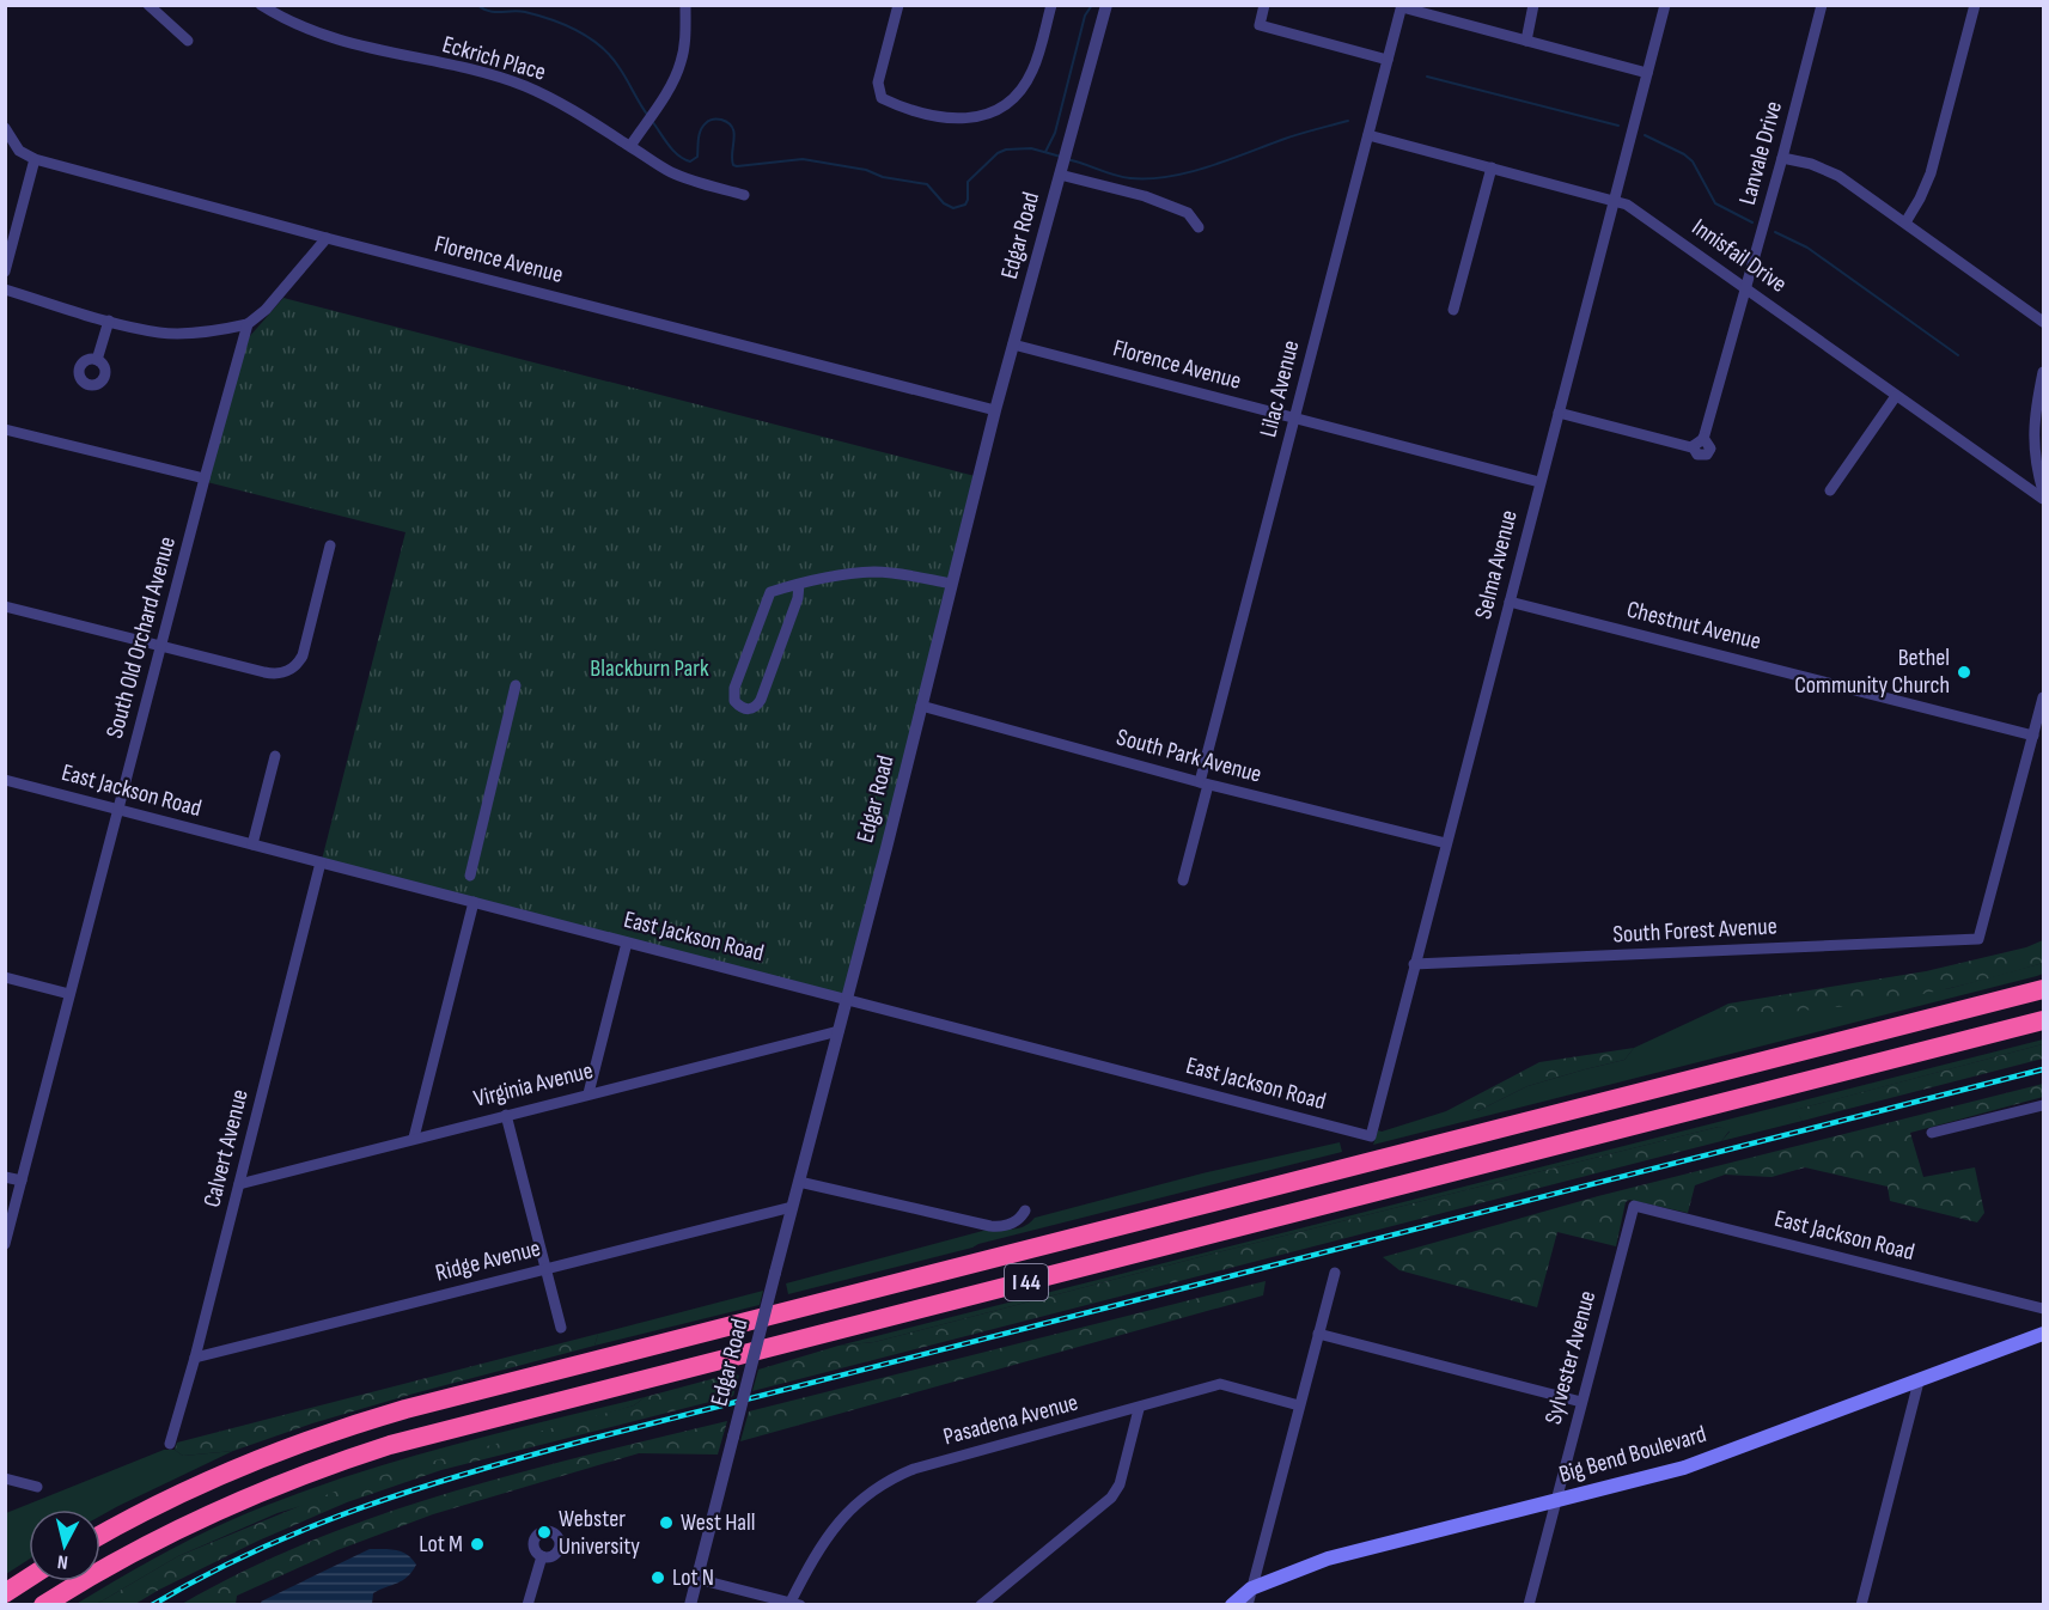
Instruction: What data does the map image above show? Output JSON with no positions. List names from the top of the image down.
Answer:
{
  "streets": {
    "highway": ["I 44"],
    "main road": ["Big Bend Boulevard"],
    "street": [
      "Eckrich Place",
      "Lanvale Drive",
      "Edgar Road",
      "Innisfail Drive",
      "Florence Avenue",
      "Lilac Avenue",
      "Selma Avenue",
      "Chestnut Avenue",
      "South Old Orchard Avenue",
      "South Park Avenue",
      "East Jackson Road",
      "South Forest Avenue",
      "Virginia Avenue",
      "Calvert Avenue",
      "Ridge Avenue",
      "Sylvester Avenue",
      "Pasadena Avenue"
    ]
  },
  "crossings": [
    ["Lanvale Drive", "Innisfail Drive"],
    ["Lanvale Drive", "Selma Avenue"],
    ["Edgar Road", "Florence Avenue"],
    ["Edgar Road", "South Park Avenue"],
    ["Edgar Road", "East Jackson Road"],
    ["Edgar Road", "Virginia Avenue"],
    ["Edgar Road", "Ridge Avenue"],
    ["Innisfail Drive", "Lilac Avenue"],
    ["Innisfail Drive", "Selma Avenue"],
    ["Florence Avenue", "Lilac Avenue"],
    ["Florence Avenue", "Selma Avenue"],
    ["Lilac Avenue", "South Park Avenue"],
    ["Selma Avenue", "Chestnut Avenue"],
    ["Selma Avenue", "South Park Avenue"],
    ["Selma Avenue", "East Jackson Road"],
    ["Selma Avenue", "South Forest Avenue"],
    ["Chestnut Avenue", "South Forest Avenue"],
    ["South Old Orchard Avenue", "East Jackson Road"],
    ["East Jackson Road", "Calvert Avenue"],
    ["East Jackson Road", "Sylvester Avenue"],
    ["Virginia Avenue", "Calvert Avenue"],
    ["Calvert Avenue", "Ridge Avenue"],
    ["Sylvester Avenue", "Big Bend Boulevard"]
  ],
  "parks": ["Blackburn Park"],
  "places": [
    "Bethel Community Church",
    "West Hall",
    "Webster University",
    "Lot M",
    "Lot N"
  ],
  "north": "bottom"
}
